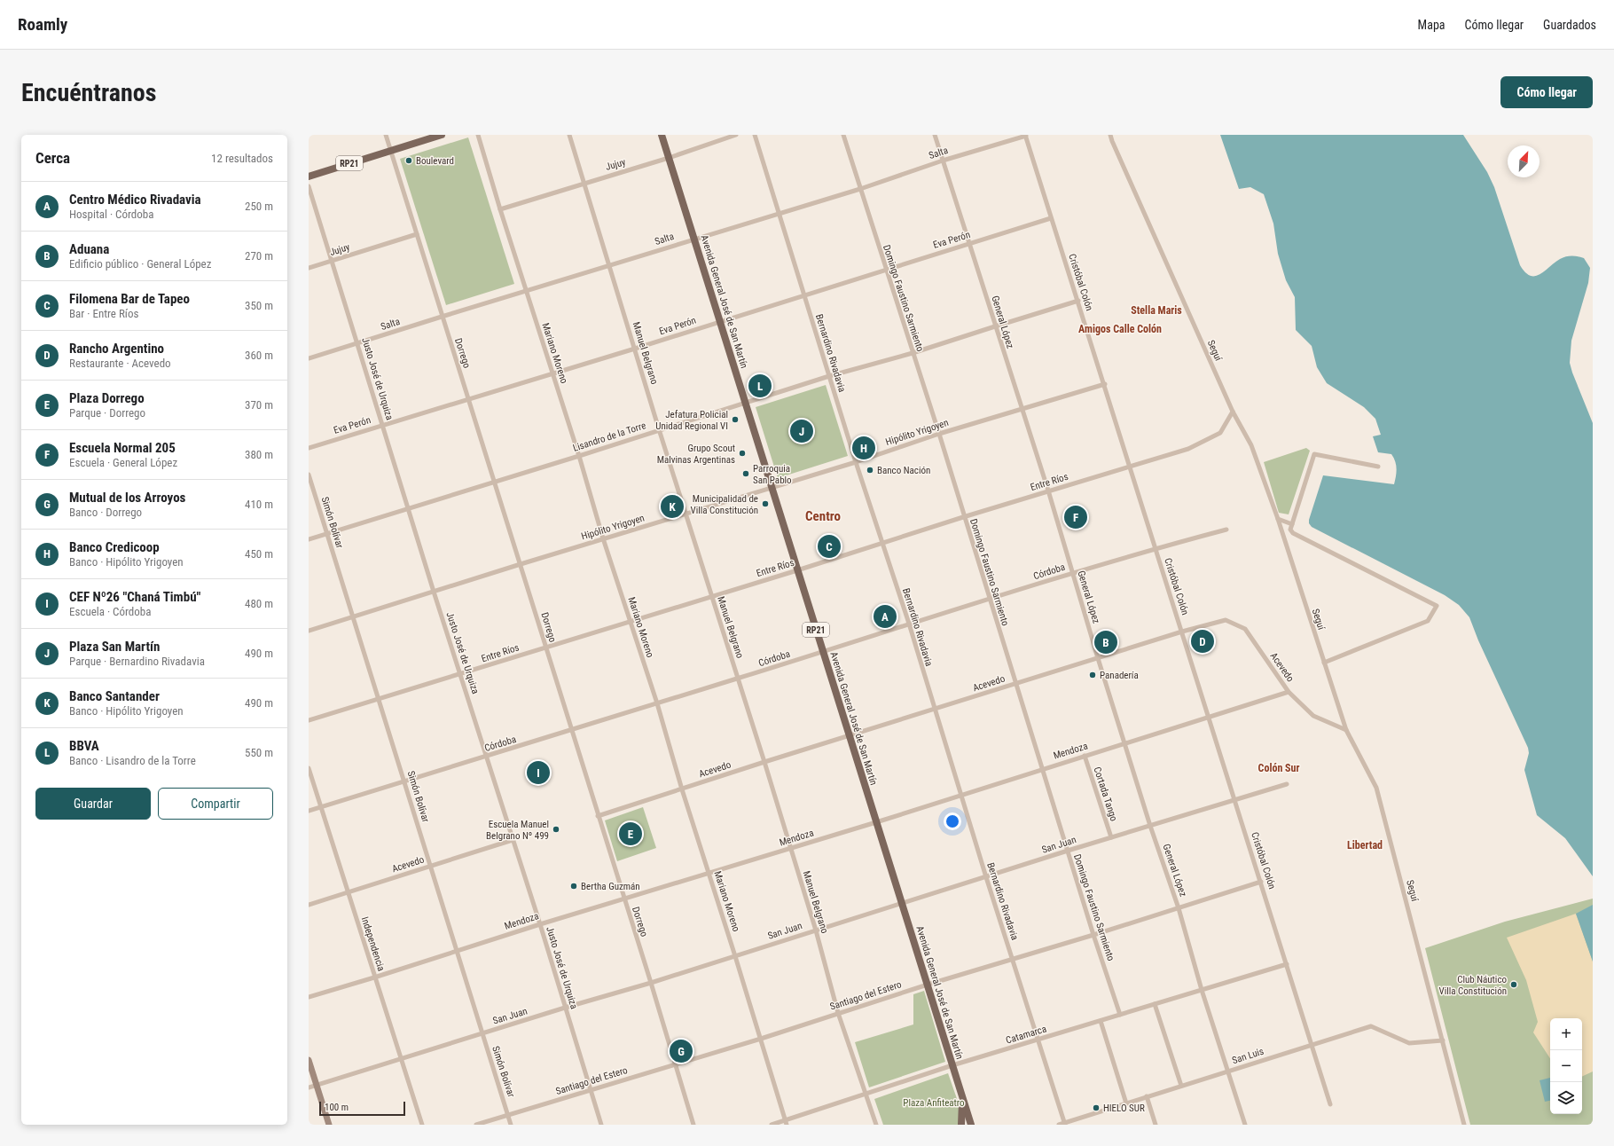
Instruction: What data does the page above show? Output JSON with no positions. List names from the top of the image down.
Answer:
{
  "streets": {
    "main road": ["RP21", "Avenida General José de San Martín"],
    "street": [
      "Salta",
      "Jujuy",
      "Eva Perón",
      "Cristóbal Colón",
      "Domingo Faustino Sarmiento",
      "General López",
      "Seguí",
      "Dorrego",
      "Mariano Moreno",
      "Manuel Belgrano",
      "Bernardino Rivadavia",
      "Justo José de Urquiza",
      "Hipólito Yrigoyen",
      "Lisandro de la Torre",
      "Entre Ríos",
      "Simón Bolívar",
      "Córdoba",
      "Acevedo",
      "Mendoza",
      "Cortada Tango",
      "San Juan",
      "Independencia",
      "Santiago del Estero",
      "Catamarca",
      "San Luis"
    ]
  },
  "crossings": [
    ["Salta", "Cristóbal Colón"],
    ["Salta", "Domingo Faustino Sarmiento"],
    ["Salta", "Avenida General José de San Martín"],
    ["Salta", "General López"],
    ["Salta", "Dorrego"],
    ["Salta", "Mariano Moreno"],
    ["Salta", "Manuel Belgrano"],
    ["Salta", "Bernardino Rivadavia"],
    ["Salta", "Justo José de Urquiza"],
    ["RP21", "Dorrego"],
    ["Jujuy", "Avenida General José de San Martín"],
    ["Jujuy", "Dorrego"],
    ["Jujuy", "Mariano Moreno"],
    ["Jujuy", "Manuel Belgrano"],
    ["Jujuy", "Justo José de Urquiza"],
    ["Eva Perón", "Cristóbal Colón"],
    ["Eva Perón", "Domingo Faustino Sarmiento"],
    ["Eva Perón", "Avenida General José de San Martín"],
    ["Eva Perón", "General López"],
    ["Eva Perón", "Dorrego"],
    ["Eva Perón", "Mariano Moreno"],
    ["Eva Perón", "Manuel Belgrano"],
    ["Eva Perón", "Bernardino Rivadavia"],
    ["Eva Perón", "Justo José de Urquiza"],
    ["Cristóbal Colón", "Hipólito Yrigoyen"],
    ["Cristóbal Colón", "Lisandro de la Torre"],
    ["Cristóbal Colón", "Entre Ríos"],
    ["Cristóbal Colón", "Córdoba"],
    ["Cristóbal Colón", "Acevedo"],
    ["Cristóbal Colón", "Mendoza"],
    ["Cristóbal Colón", "San Juan"],
    ["Cristóbal Colón", "Santiago del Estero"],
    ["Cristóbal Colón", "Catamarca"],
    ["Cristóbal Colón", "San Luis"],
    ["Domingo Faustino Sarmiento", "Hipólito Yrigoyen"],
    ["Domingo Faustino Sarmiento", "Lisandro de la Torre"],
    ["Domingo Faustino Sarmiento", "Entre Ríos"],
    ["Domingo Faustino Sarmiento", "Córdoba"],
    ["Domingo Faustino Sarmiento", "Acevedo"],
    ["Domingo Faustino Sarmiento", "Mendoza"],
    ["Domingo Faustino Sarmiento", "San Juan"],
    ["Domingo Faustino Sarmiento", "Santiago del Estero"],
    ["Domingo Faustino Sarmiento", "Catamarca"],
    ["Avenida General José de San Martín", "Hipólito Yrigoyen"],
    ["Avenida General José de San Martín", "Lisandro de la Torre"],
    ["Avenida General José de San Martín", "Entre Ríos"],
    ["Avenida General José de San Martín", "Córdoba"],
    ["Avenida General José de San Martín", "Acevedo"],
    ["Avenida General José de San Martín", "Mendoza"],
    ["Avenida General José de San Martín", "San Juan"],
    ["Avenida General José de San Martín", "Santiago del Estero"],
    ["Avenida General José de San Martín", "Catamarca"],
    ["General López", "Hipólito Yrigoyen"],
    ["General López", "Lisandro de la Torre"],
    ["General López", "Entre Ríos"],
    ["General López", "Córdoba"],
    ["General López", "Acevedo"],
    ["General López", "Mendoza"],
    ["General López", "San Juan"],
    ["General López", "Santiago del Estero"],
    ["General López", "Catamarca"],
    ["General López", "San Luis"],
    ["Seguí", "Entre Ríos"],
    ["Seguí", "Acevedo"],
    ["Seguí", "San Luis"],
    ["Dorrego", "Hipólito Yrigoyen"],
    ["Dorrego", "Lisandro de la Torre"],
    ["Dorrego", "Entre Ríos"],
    ["Dorrego", "Córdoba"],
    ["Dorrego", "Acevedo"],
    ["Dorrego", "Mendoza"],
    ["Dorrego", "San Juan"],
    ["Dorrego", "Santiago del Estero"],
    ["Mariano Moreno", "Hipólito Yrigoyen"],
    ["Mariano Moreno", "Lisandro de la Torre"],
    ["Mariano Moreno", "Entre Ríos"],
    ["Mariano Moreno", "Córdoba"],
    ["Mariano Moreno", "Acevedo"],
    ["Mariano Moreno", "Mendoza"],
    ["Mariano Moreno", "San Juan"],
    ["Mariano Moreno", "Santiago del Estero"],
    ["Mariano Moreno", "Catamarca"],
    ["Manuel Belgrano", "Hipólito Yrigoyen"],
    ["Manuel Belgrano", "Lisandro de la Torre"],
    ["Manuel Belgrano", "Entre Ríos"],
    ["Manuel Belgrano", "Córdoba"],
    ["Manuel Belgrano", "Acevedo"],
    ["Manuel Belgrano", "Mendoza"],
    ["Manuel Belgrano", "San Juan"],
    ["Manuel Belgrano", "Santiago del Estero"],
    ["Manuel Belgrano", "Catamarca"],
    ["Bernardino Rivadavia", "Hipólito Yrigoyen"],
    ["Bernardino Rivadavia", "Lisandro de la Torre"],
    ["Bernardino Rivadavia", "Entre Ríos"],
    ["Bernardino Rivadavia", "Córdoba"],
    ["Bernardino Rivadavia", "Acevedo"],
    ["Bernardino Rivadavia", "Mendoza"],
    ["Bernardino Rivadavia", "San Juan"],
    ["Bernardino Rivadavia", "Santiago del Estero"],
    ["Bernardino Rivadavia", "Catamarca"],
    ["Bernardino Rivadavia", "San Luis"],
    ["Justo José de Urquiza", "Hipólito Yrigoyen"],
    ["Justo José de Urquiza", "Lisandro de la Torre"],
    ["Justo José de Urquiza", "Entre Ríos"],
    ["Justo José de Urquiza", "Córdoba"],
    ["Justo José de Urquiza", "Acevedo"],
    ["Justo José de Urquiza", "Mendoza"],
    ["Justo José de Urquiza", "San Juan"],
    ["Justo José de Urquiza", "Santiago del Estero"],
    ["Hipólito Yrigoyen", "Simón Bolívar"],
    ["Lisandro de la Torre", "Simón Bolívar"],
    ["Entre Ríos", "Simón Bolívar"],
    ["Simón Bolívar", "Córdoba"],
    ["Simón Bolívar", "Acevedo"],
    ["Simón Bolívar", "Mendoza"],
    ["Simón Bolívar", "San Juan"],
    ["Simón Bolívar", "Santiago del Estero"],
    ["Córdoba", "Independencia"],
    ["Acevedo", "Mendoza"],
    ["Acevedo", "Independencia"],
    ["Mendoza", "Cortada Tango"],
    ["Mendoza", "Independencia"],
    ["Cortada Tango", "San Juan"],
    ["San Juan", "Independencia"]
  ],
  "districts": [
    "Stella Maris",
    "Amigos Calle Colón",
    "Centro",
    "Colón Sur",
    "Libertad"
  ],
  "parks": ["Plaza Anfiteatro"],
  "places": [
    "Boulevard",
    "Jefatura Policial Unidad Regional VI",
    "Grupo Scout Malvinas Argentinas",
    "Banco Nación",
    "Parroquia San Pablo",
    "Municipalidad de Villa Constitución",
    "Panadería",
    "Escuela Manuel Belgrano Nº 499",
    "Bertha Guzmán",
    "Club Náutico Villa Constitución",
    "HIELO SUR"
  ],
  "scale_bar": "100 m",
  "north": "top right",
  "page": {
    "header": "Roamly",
    "nav": ["Mapa", "Cómo llegar", "Guardados"],
    "buttons": [
      "Cómo llegar",
      ["Guardar", "Compartir"]
    ],
    "title": "Encuéntranos",
    "heading": ["Cerca", "12 resultados"],
    "list": [
      {
        "mark": "A",
        "name": "Centro Médico Rivadavia",
        "note": "Hospital · Córdoba",
        "value": "250 m"
      },
      {
        "mark": "B",
        "name": "Aduana",
        "note": "Edificio público · General López",
        "value": "270 m"
      },
      {
        "mark": "C",
        "name": "Filomena Bar de Tapeo",
        "note": "Bar · Entre Ríos",
        "value": "350 m"
      },
      {
        "mark": "D",
        "name": "Rancho Argentino",
        "note": "Restaurante · Acevedo",
        "value": "360 m"
      },
      {
        "mark": "E",
        "name": "Plaza Dorrego",
        "note": "Parque · Dorrego",
        "value": "370 m"
      },
      {
        "mark": "F",
        "name": "Escuela Normal 205",
        "note": "Escuela · General López",
        "value": "380 m"
      },
      {
        "mark": "G",
        "name": "Mutual de los Arroyos",
        "note": "Banco · Dorrego",
        "value": "410 m"
      },
      {
        "mark": "H",
        "name": "Banco Credicoop",
        "note": "Banco · Hipólito Yrigoyen",
        "value": "450 m"
      },
      {
        "mark": "I",
        "name": "CEF Nº26 \"Chaná Timbú\"",
        "note": "Escuela · Córdoba",
        "value": "480 m"
      },
      {
        "mark": "J",
        "name": "Plaza San Martín",
        "note": "Parque · Bernardino Rivadavia",
        "value": "490 m"
      },
      {
        "mark": "K",
        "name": "Banco Santander",
        "note": "Banco · Hipólito Yrigoyen",
        "value": "490 m"
      },
      {
        "mark": "L",
        "name": "BBVA",
        "note": "Banco · Lisandro de la Torre",
        "value": "550 m"
      }
    ],
    "pins": [
      "L",
      "J",
      "H",
      "K",
      "F",
      "C",
      "A",
      "D",
      "B",
      "I",
      "E",
      "G"
    ],
    "map_buttons": ["+", "−"],
    "scale": "100 m"
  }
}
